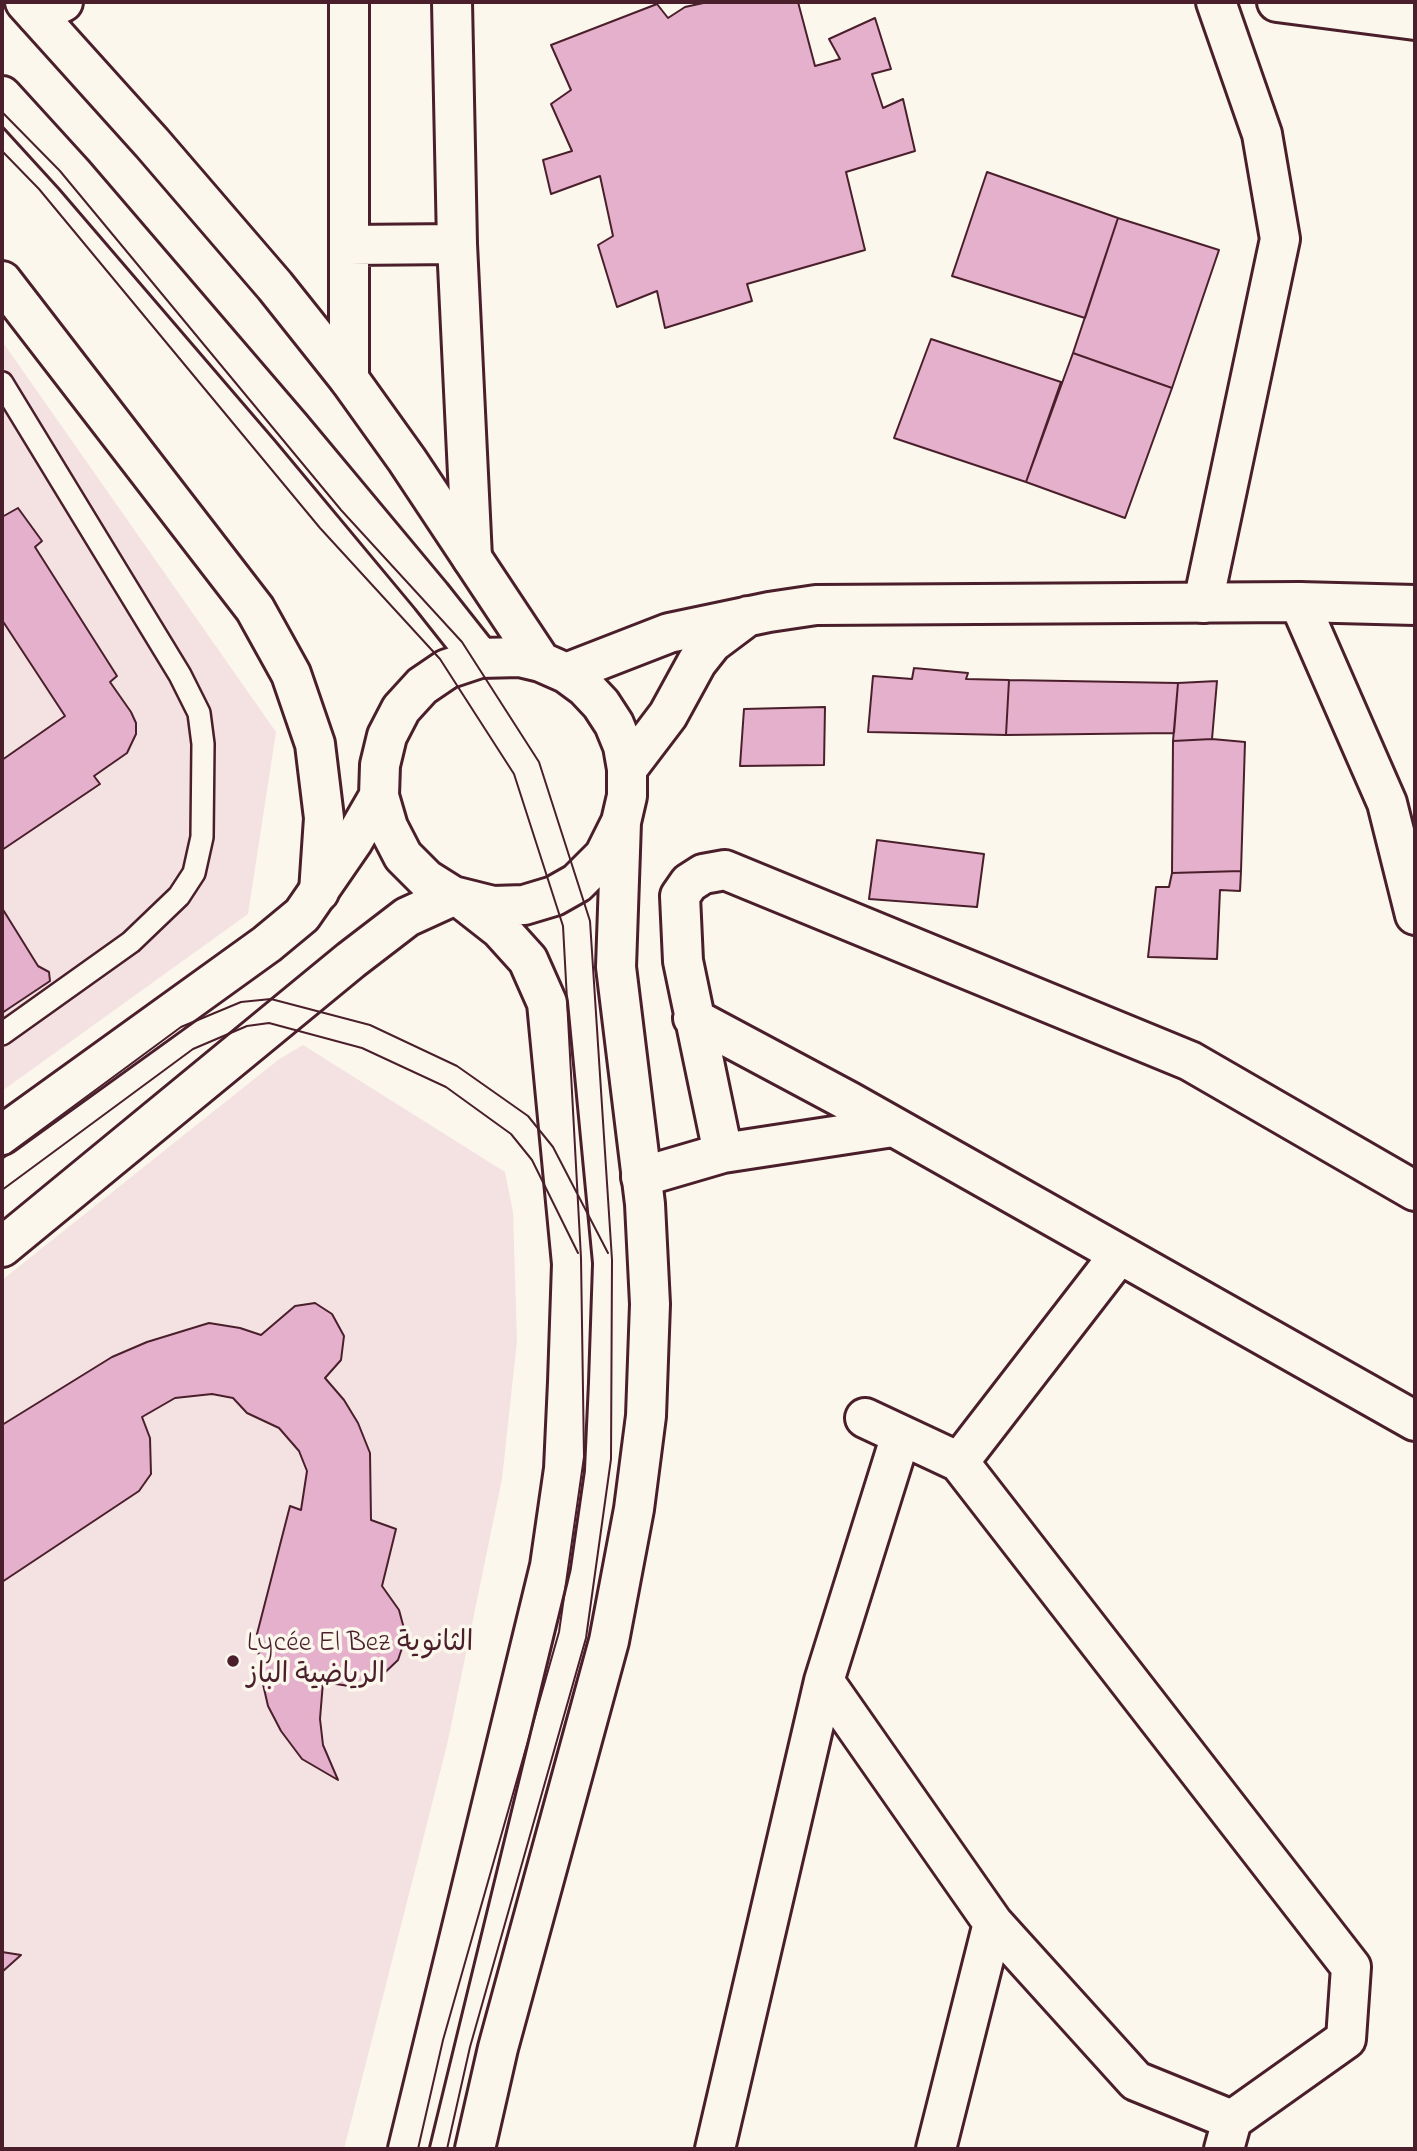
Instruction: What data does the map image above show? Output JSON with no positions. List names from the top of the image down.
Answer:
{
  "places": ["Lycée El Bez الثانوية الرياضية الباز"]
}
